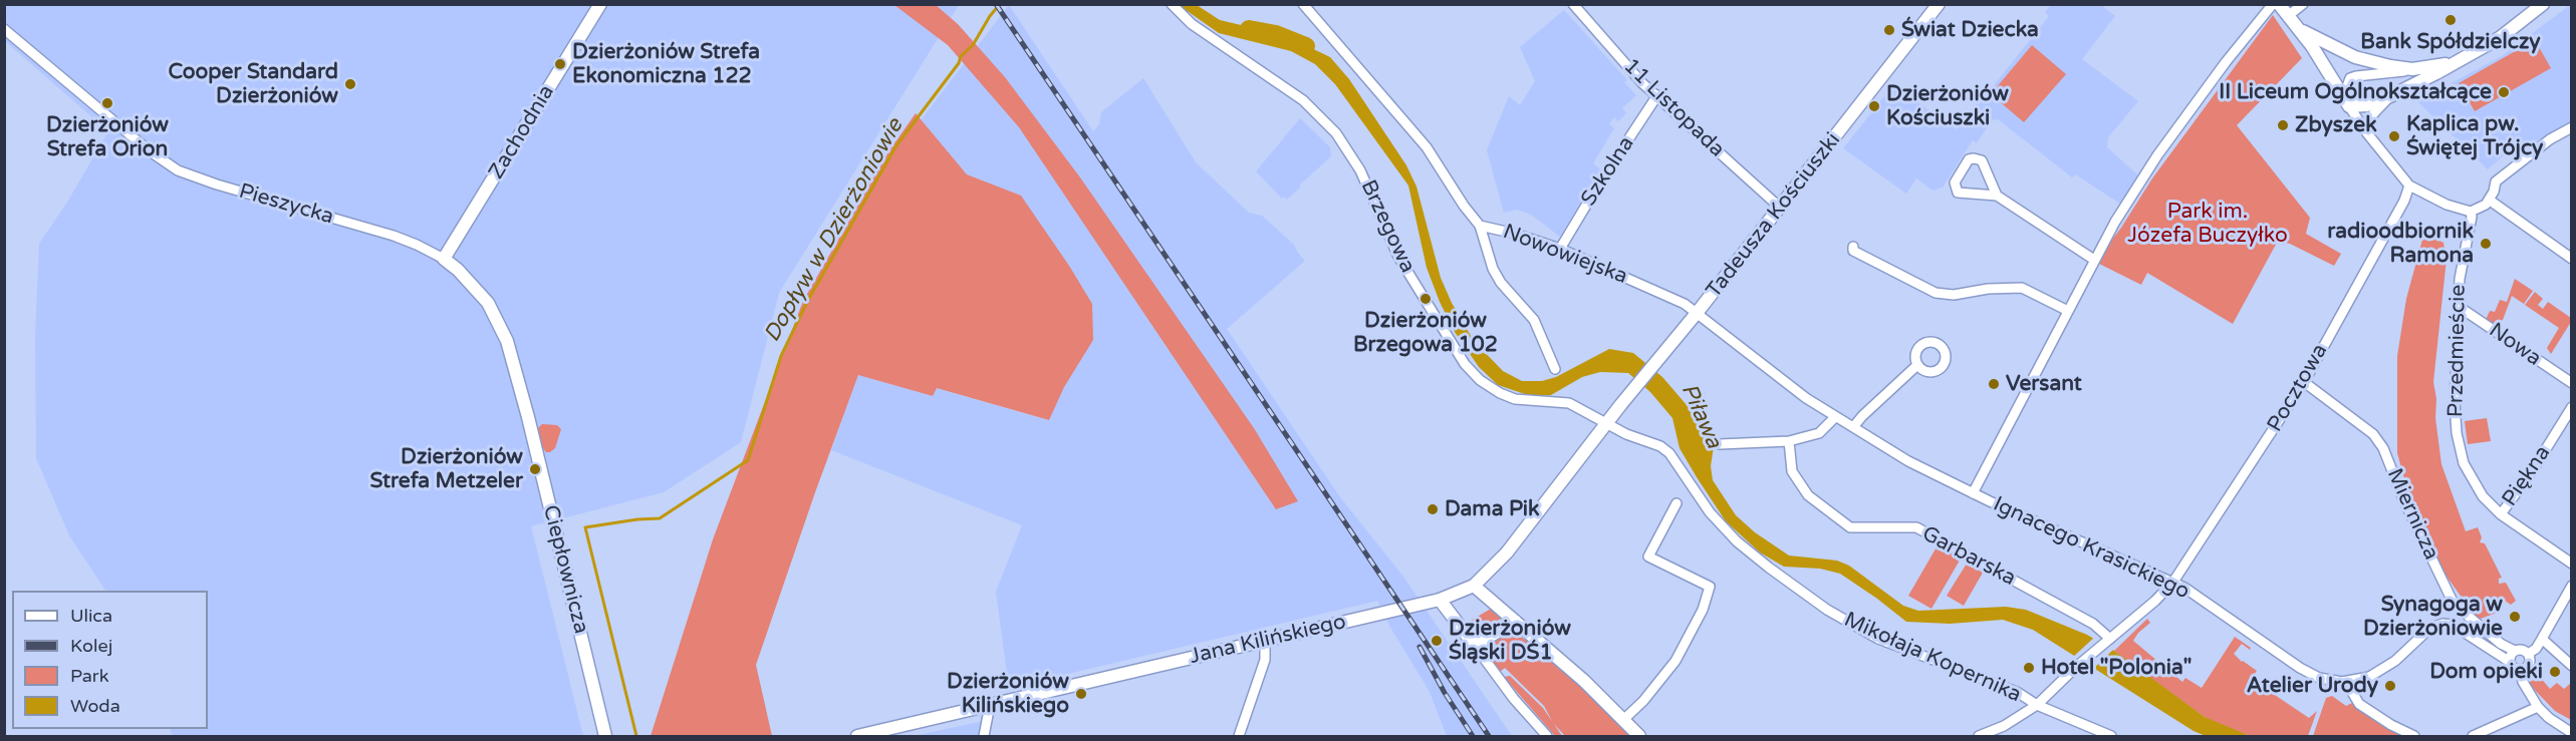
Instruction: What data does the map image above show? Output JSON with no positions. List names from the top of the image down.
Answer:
{
  "streets": {
    "street": [
      "11 Listopada",
      "Zachodnia",
      "Szkolna",
      "Pieszycka",
      "Tadeusza Kościuszki",
      "Brzegowa",
      "Nowowiejska",
      "Nowa",
      "Przedmieście",
      "Pocztowa",
      "Piękna",
      "Miernicza",
      "Ignacego Krasickiego",
      "Garbarska",
      "Ciepłownicza",
      "Jana Kilińskiego",
      "Mikołaja Kopernika"
    ]
  },
  "crossings": [
    ["11 Listopada", "Szkolna"],
    ["11 Listopada", "Tadeusza Kościuszki"],
    ["Zachodnia", "Pieszycka"],
    ["Szkolna", "Nowowiejska"],
    ["Pieszycka", "Ciepłownicza"],
    ["Tadeusza Kościuszki", "Brzegowa"],
    ["Tadeusza Kościuszki", "Nowowiejska"],
    ["Tadeusza Kościuszki", "Jana Kilińskiego"],
    ["Tadeusza Kościuszki", "Mikołaja Kopernika"],
    ["Brzegowa", "Jana Kilińskiego"],
    ["Brzegowa", "Mikołaja Kopernika"],
    ["Nowowiejska", "Ignacego Krasickiego"],
    ["Nowa", "Przedmieście"],
    ["Przedmieście", "Piękna"],
    ["Pocztowa", "Miernicza"],
    ["Pocztowa", "Ignacego Krasickiego"],
    ["Pocztowa", "Garbarska"],
    ["Pocztowa", "Mikołaja Kopernika"],
    ["Miernicza", "Ignacego Krasickiego"],
    ["Jana Kilińskiego", "Mikołaja Kopernika"]
  ],
  "water": ["Dopływ w Dzierżoniowie", "Piława"],
  "parks": ["Park im. Józefa Buczyłko"],
  "places": [
    "Bank Spółdzielczy",
    "Świat Dziecka",
    "Dzierżoniów Strefa Ekonomiczna 122",
    "Cooper Standard Dzierżoniów",
    "II Liceum Ogólnokształcące",
    "Dzierżoniów Strefa Orion",
    "Dzierżoniów Kościuszki",
    "Zbyszek",
    "Kaplica pw. Świętej Trójcy",
    "radioodbiornik Ramona",
    "Dzierżoniów Brzegowa 102",
    "Versant",
    "Dzierżoniów Strefa Metzeler",
    "Dama Pik",
    "Synagoga w Dzierżoniowie",
    "Dzierżoniów Śląski DŚ1",
    "Hotel \"Polonia\"",
    "Dom opieki",
    "Atelier Urody",
    "Dzierżoniów Kilińskiego"
  ],
  "legend": [
    "Ulica",
    "Kolej",
    "Park",
    "Woda"
  ]
}
